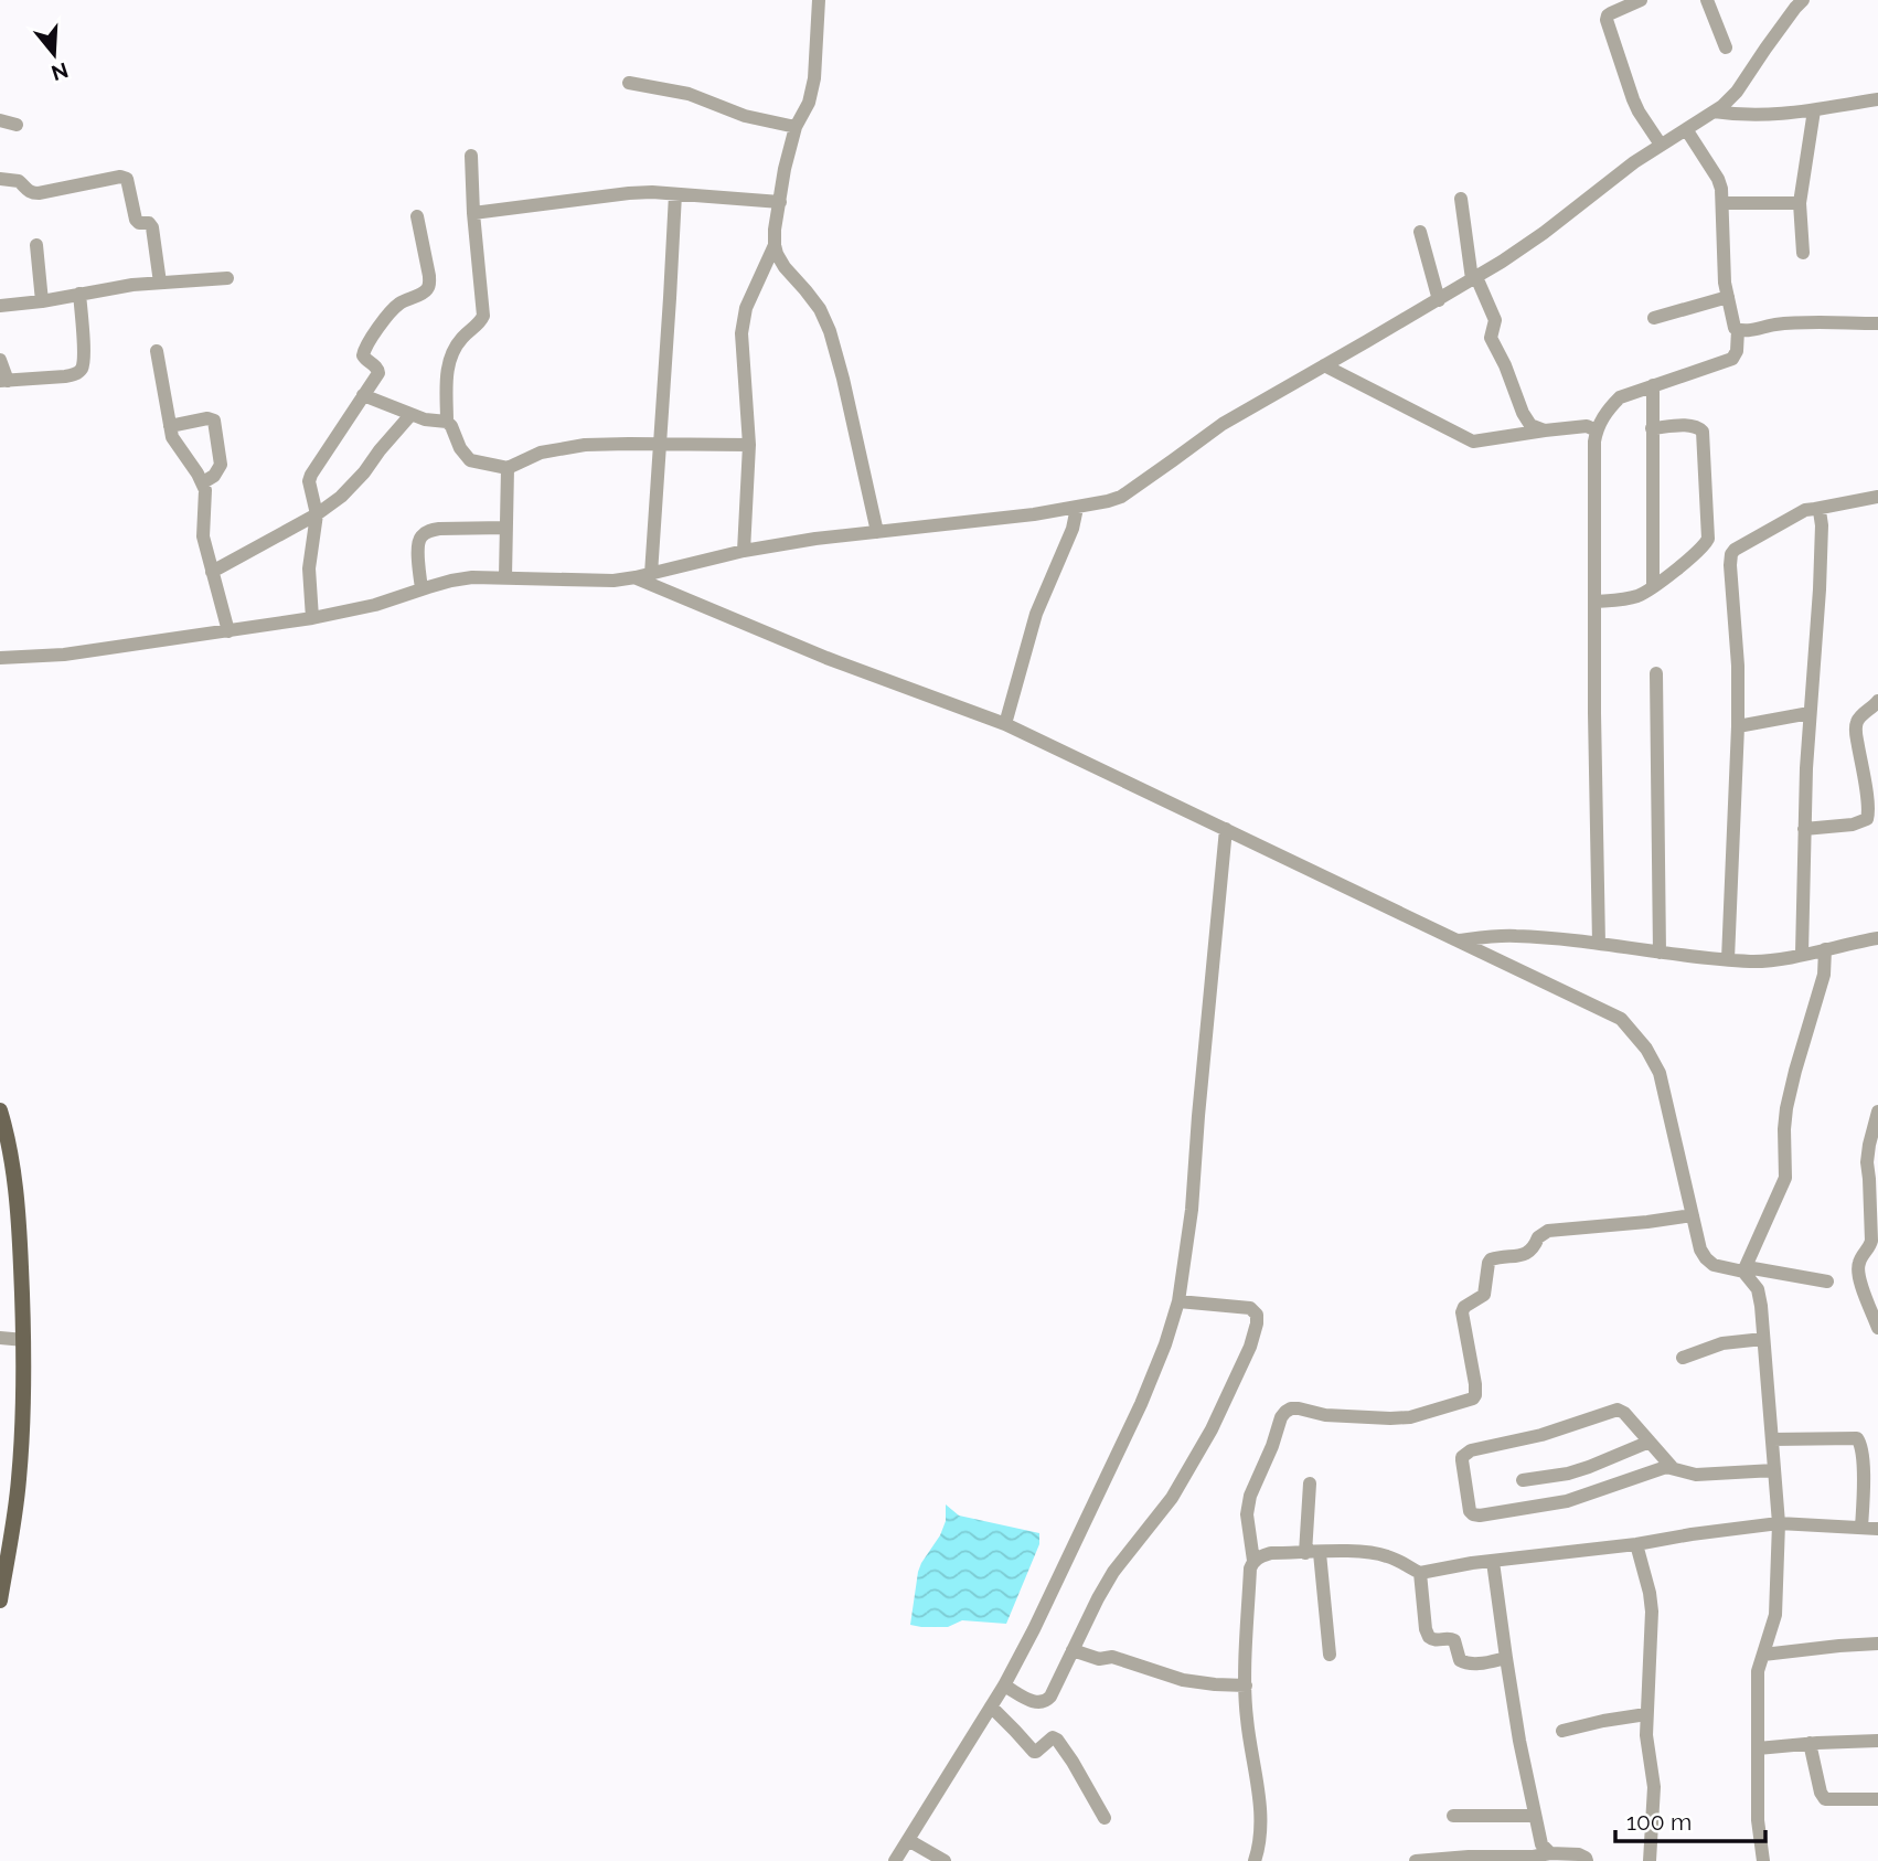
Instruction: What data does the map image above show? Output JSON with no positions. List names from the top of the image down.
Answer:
{
  "scale_bar": "100 m",
  "north": "bottom"
}
